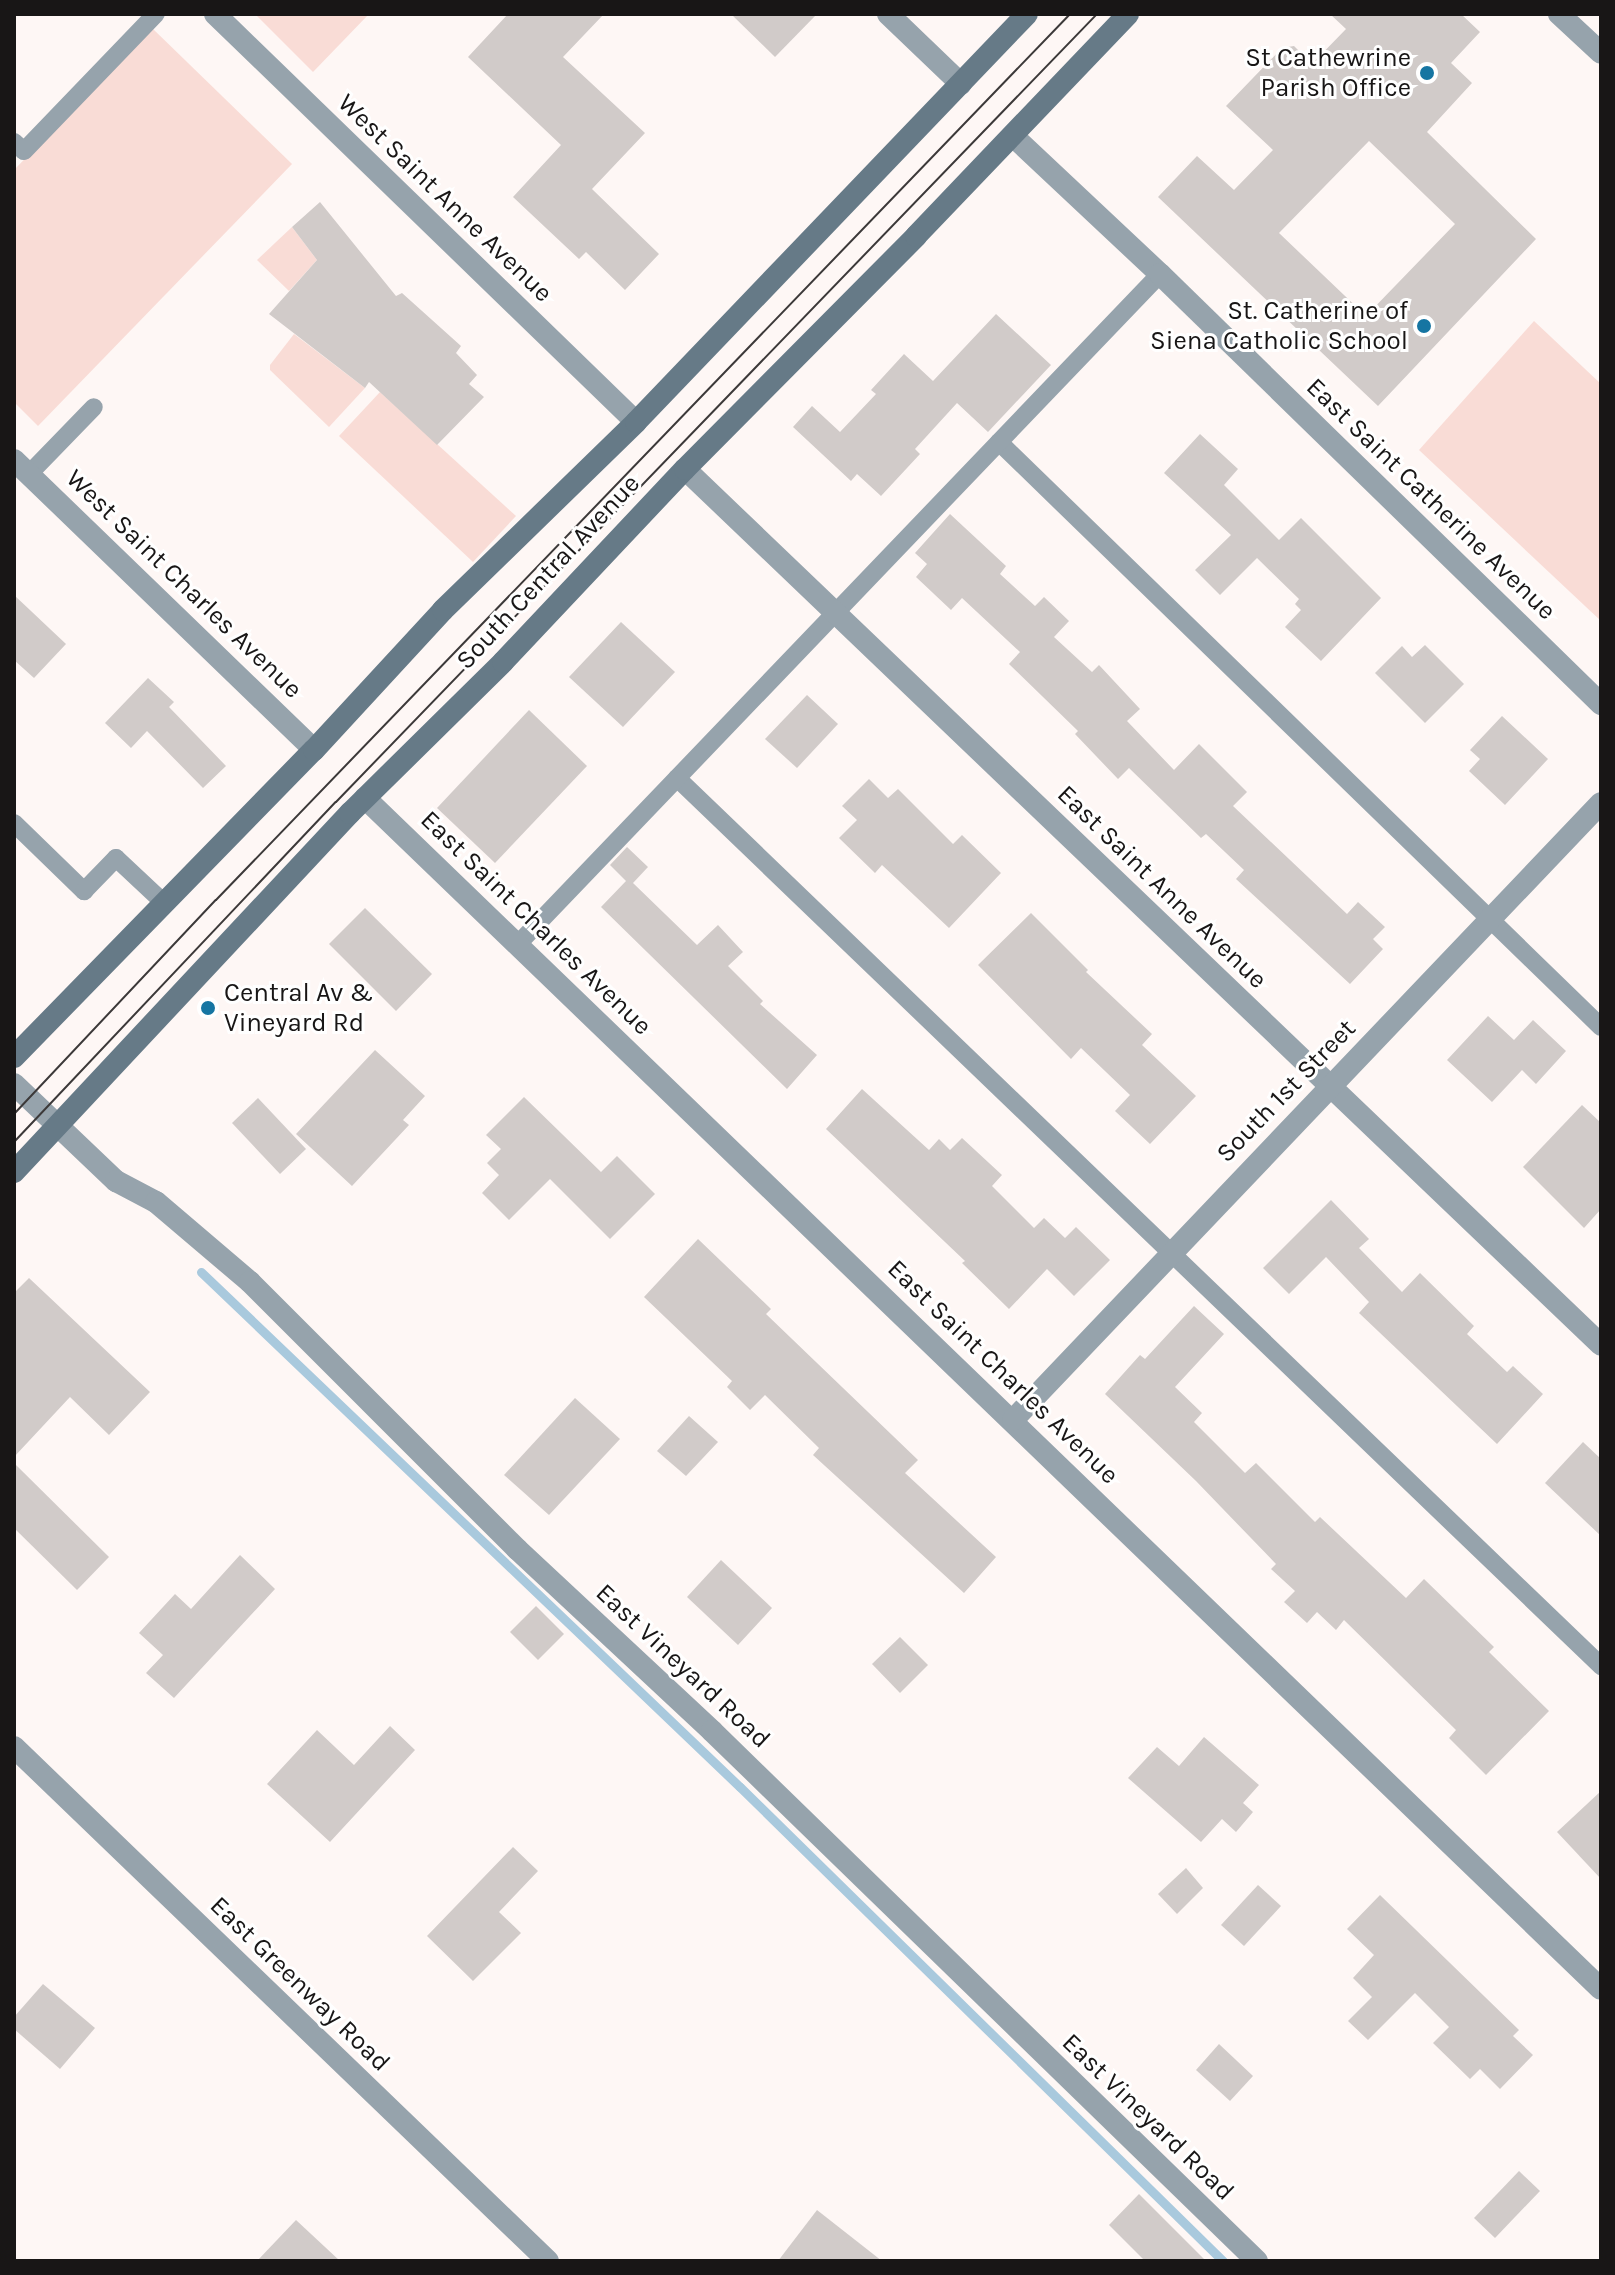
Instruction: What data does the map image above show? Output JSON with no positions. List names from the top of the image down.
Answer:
{
  "streets": {
    "main road": ["South Central Avenue"],
    "street": [
      "West Saint Anne Avenue",
      "East Saint Catherine Avenue",
      "West Saint Charles Avenue",
      "East Saint Anne Avenue",
      "East Saint Charles Avenue",
      "South 1st Street",
      "East Vineyard Road",
      "East Greenway Road"
    ]
  },
  "crossings": [
    ["West Saint Anne Avenue", "South Central Avenue"],
    ["East Saint Catherine Avenue", "South Central Avenue"],
    ["South Central Avenue", "West Saint Charles Avenue"],
    ["South Central Avenue", "East Saint Anne Avenue"],
    ["South Central Avenue", "East Saint Charles Avenue"],
    ["South Central Avenue", "East Vineyard Road"],
    ["East Saint Anne Avenue", "South 1st Street"],
    ["East Saint Charles Avenue", "South 1st Street"]
  ],
  "places": ["St Cathewrine Parish Office", "St. Catherine of Siena Catholic School", "Central Av & Vineyard Rd"]
}
